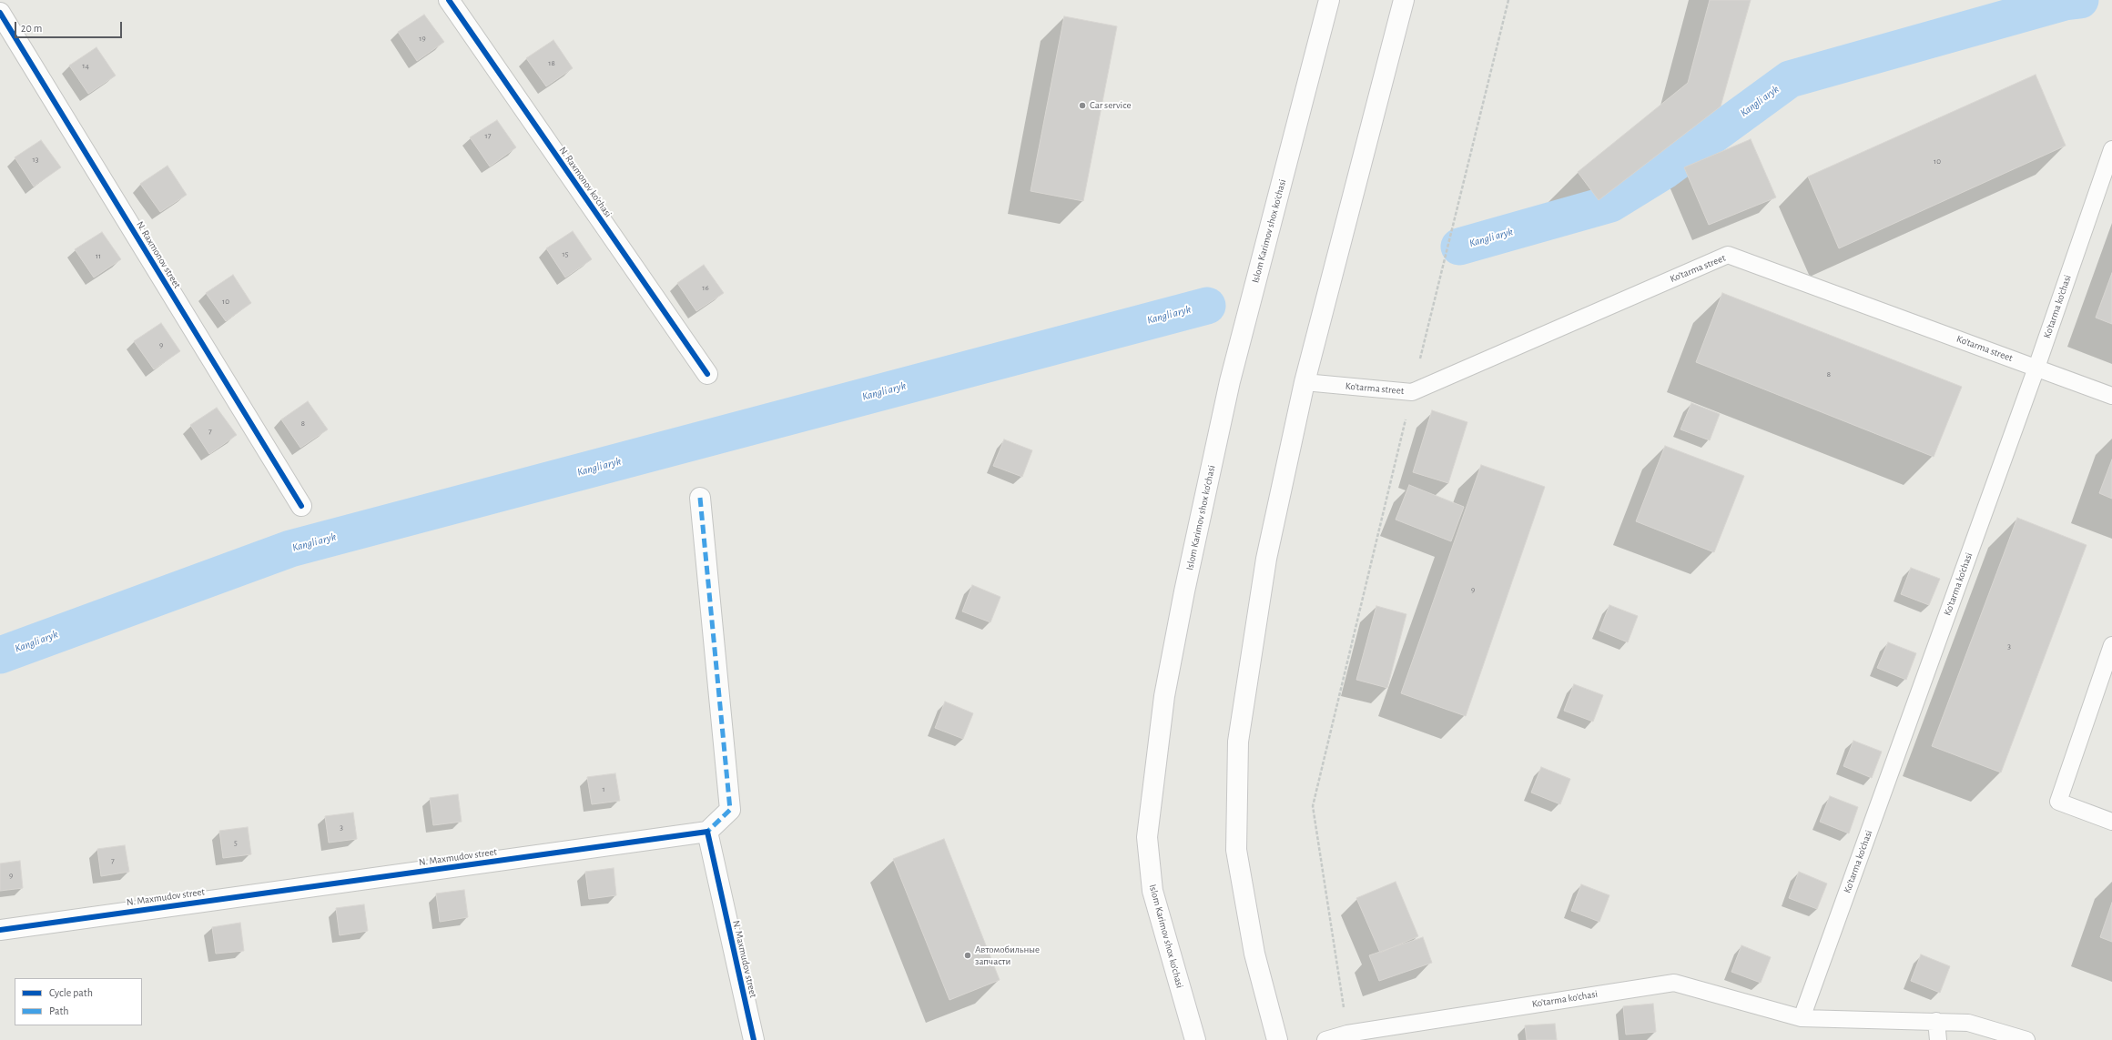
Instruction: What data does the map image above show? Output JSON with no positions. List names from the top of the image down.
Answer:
{
  "streets": {
    "street": [
      "N. Raxmonov ko'chasi",
      "Islom Karimov shox ko'chasi",
      "N. Raxmonov street",
      "N. Maxmudov street"
    ],
    "lane": ["Ko'tarma street", "Ko'tarma ko'chasi"]
  },
  "crossings": [
    ["Ko'tarma street", "Ko'tarma ko'chasi"]
  ],
  "water": ["Kangli aryk"],
  "places": ["Car service", "Автомобильные запчасти"],
  "house_numbers": [
    "19",
    "18",
    "14",
    "17",
    "13",
    "10",
    "15",
    "11",
    "16",
    "10",
    "9",
    "8",
    "8",
    "7",
    "9",
    "3",
    "1",
    "3",
    "5",
    "7",
    "9"
  ],
  "legend": ["Cycle path", "Path"],
  "scale_bar": "20 m"
}
